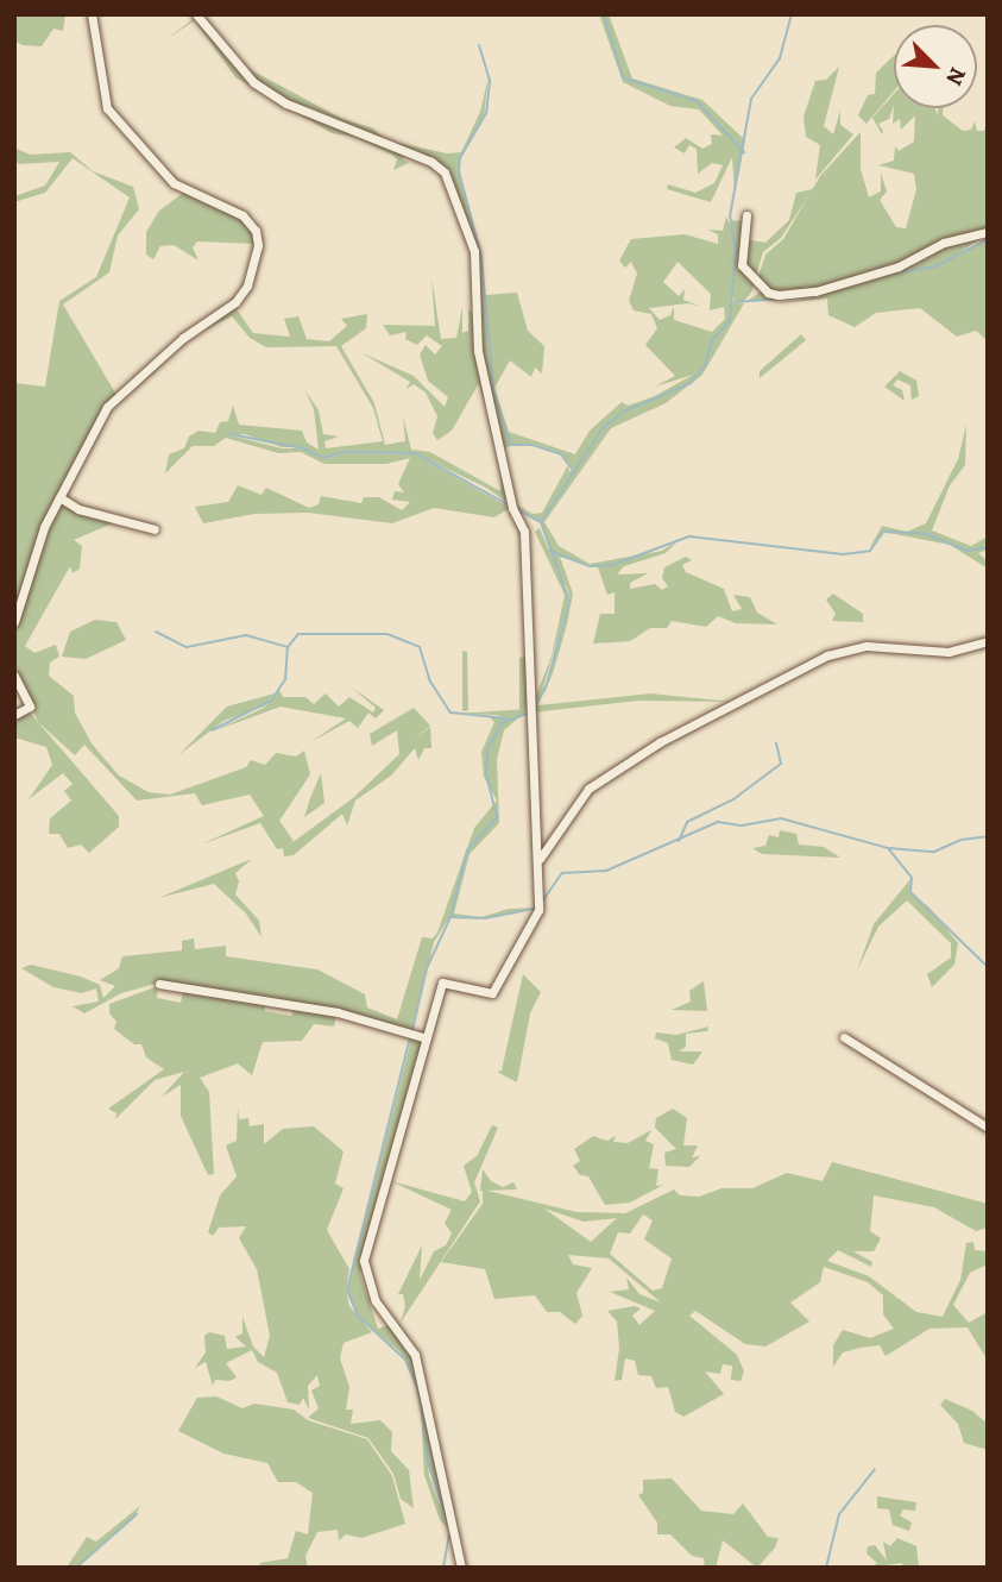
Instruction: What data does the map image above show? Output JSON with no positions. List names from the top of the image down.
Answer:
{
  "north": "bottom right"
}
